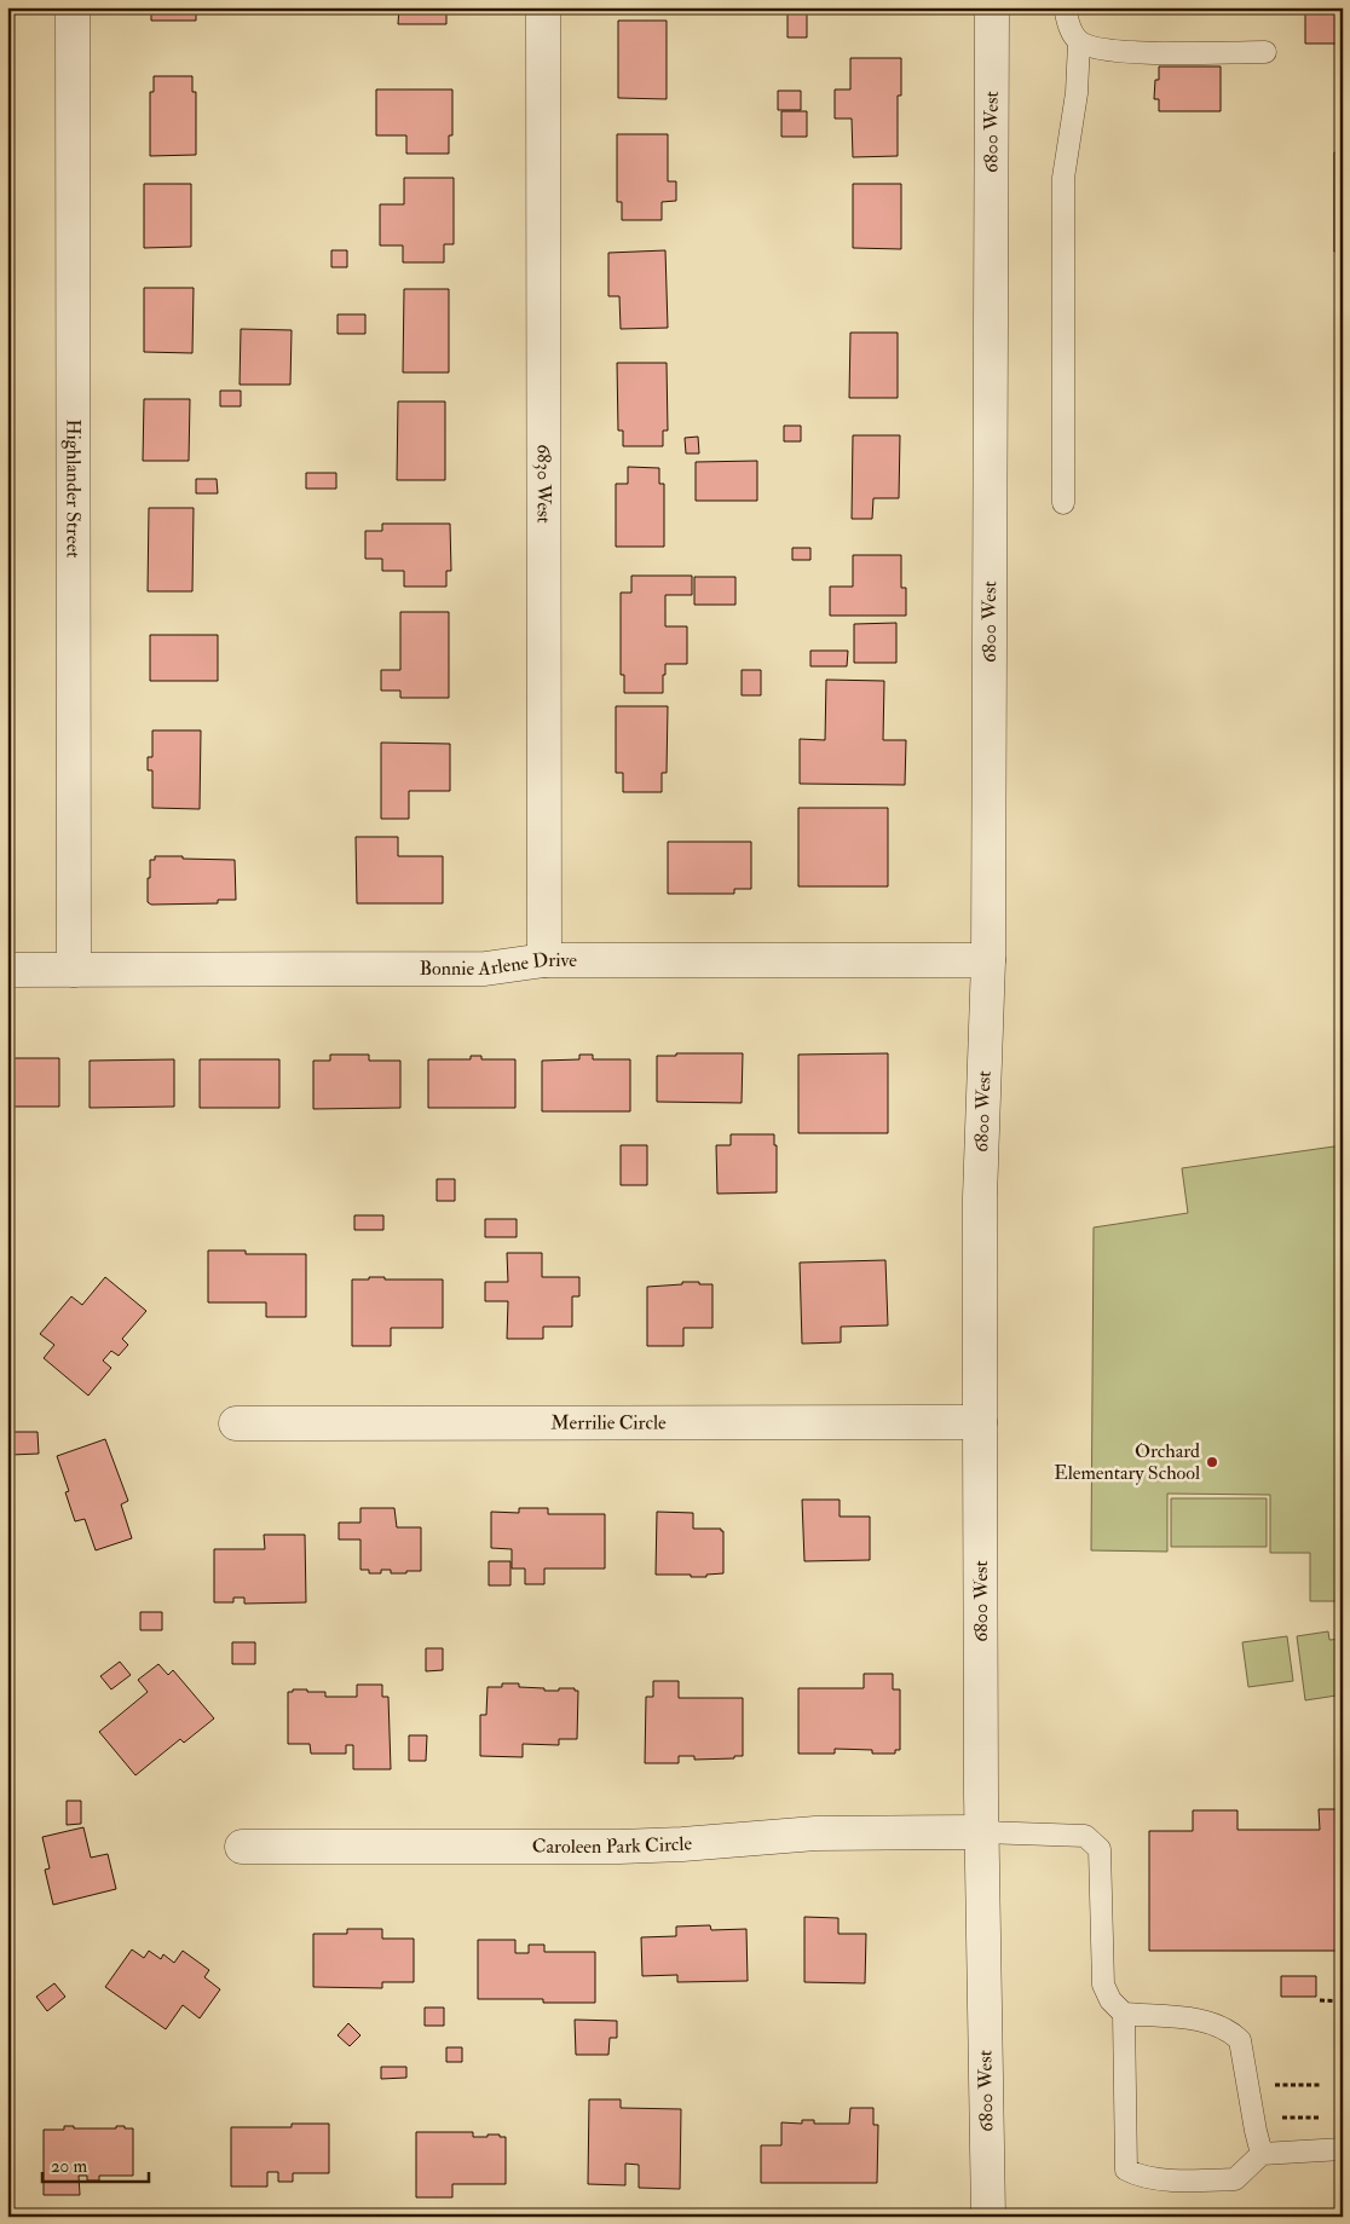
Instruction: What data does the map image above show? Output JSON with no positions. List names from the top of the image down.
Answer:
{
  "streets": {
    "street": [
      "6800 West",
      "6830 West",
      "Highlander Street",
      "Bonnie Arlene Drive",
      "Merrilie Circle",
      "Caroleen Park Circle"
    ]
  },
  "crossings": [
    ["6800 West", "Bonnie Arlene Drive"],
    ["6800 West", "Merrilie Circle"],
    ["6800 West", "Caroleen Park Circle"],
    ["6830 West", "Bonnie Arlene Drive"],
    ["Highlander Street", "Bonnie Arlene Drive"]
  ],
  "places": ["Orchard Elementary School"],
  "scale_bar": "20 m"
}
